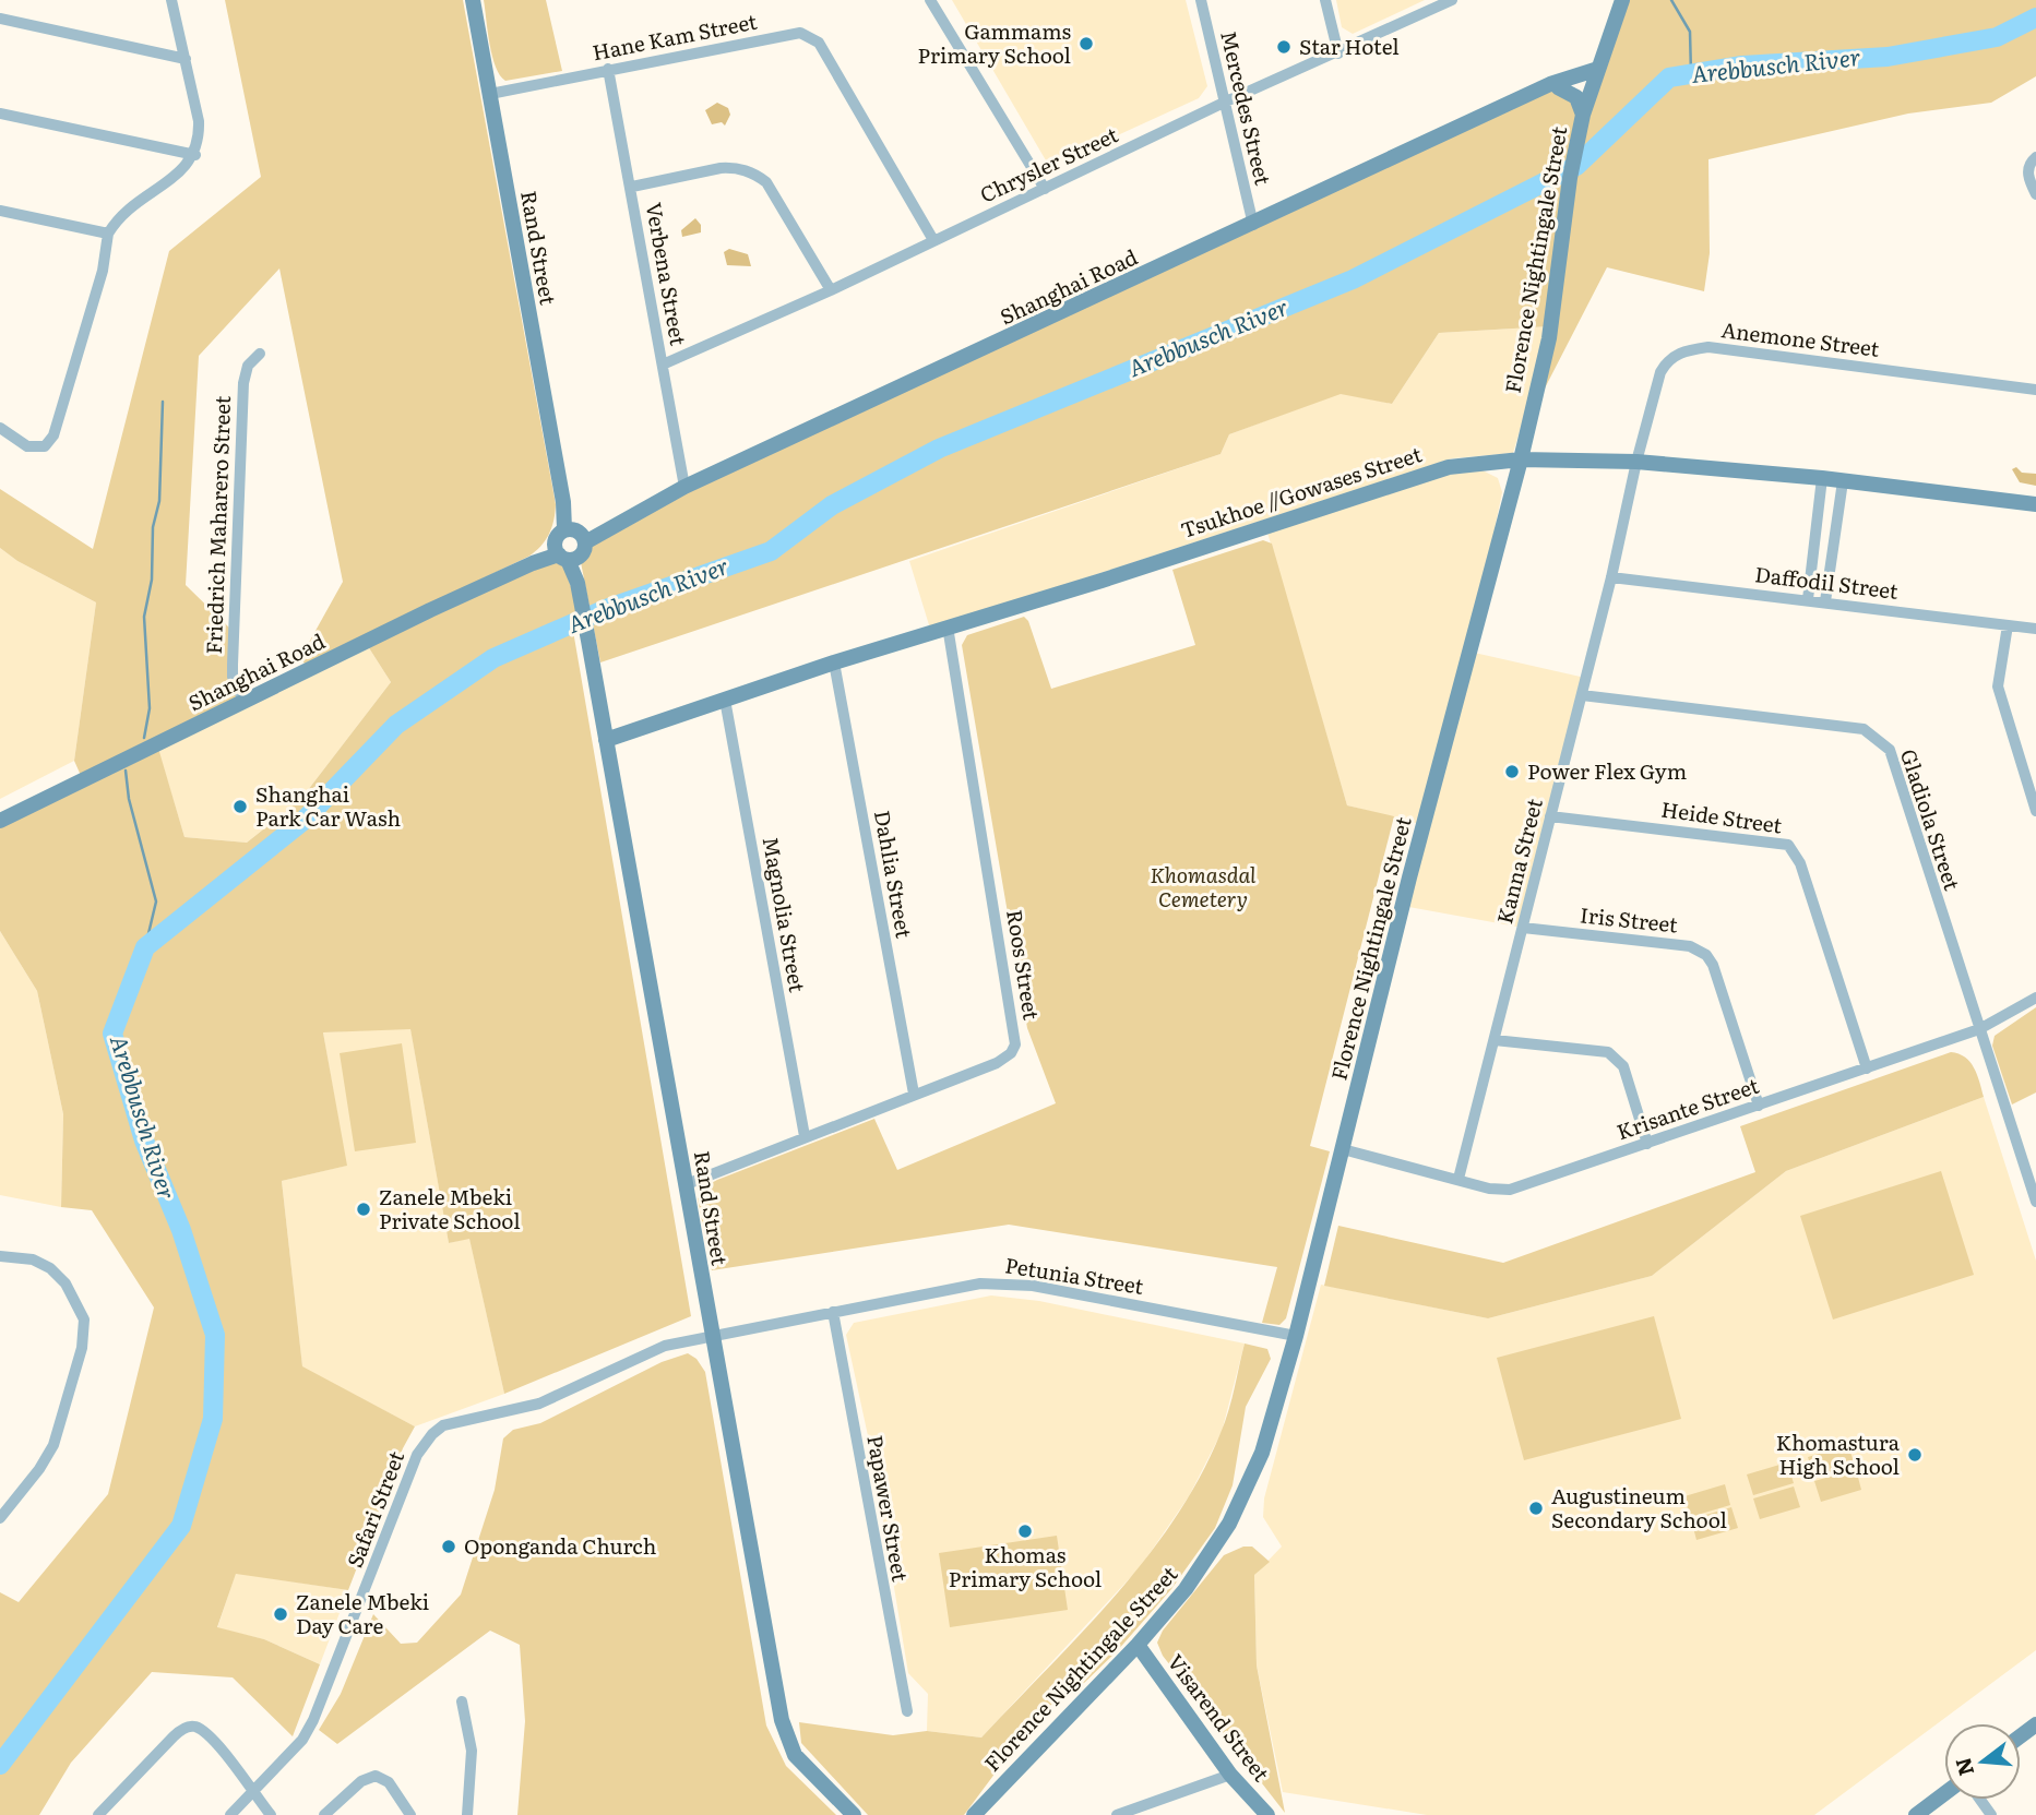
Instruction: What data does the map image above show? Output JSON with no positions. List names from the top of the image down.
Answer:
{
  "streets": {
    "street": [
      "Hane Kam Street",
      "Mercedes Street",
      "Chrysler Street",
      "Rand Street",
      "Florence Nightingale Street",
      "Verbena Street",
      "Shanghai Road",
      "Anemone Street",
      "Tsukhoe //Gowases Street",
      "Friedrich Maharero Street",
      "Daffodil Street",
      "Heide Street",
      "Gladiola Street",
      "Kanna Street",
      "Dahlia Street",
      "Magnolia Street",
      "Iris Street",
      "Roos Street",
      "Krisante Street",
      "Petunia Street",
      "Papawer Street",
      "Safari Street",
      "Visarend Street"
    ]
  },
  "crossings": [
    ["Hane Kam Street", "Chrysler Street"],
    ["Hane Kam Street", "Rand Street"],
    ["Hane Kam Street", "Verbena Street"],
    ["Mercedes Street", "Chrysler Street"],
    ["Mercedes Street", "Shanghai Road"],
    ["Chrysler Street", "Verbena Street"],
    ["Rand Street", "Shanghai Road"],
    ["Rand Street", "Tsukhoe //Gowases Street"],
    ["Rand Street", "Roos Street"],
    ["Rand Street", "Petunia Street"],
    ["Rand Street", "Safari Street"],
    ["Florence Nightingale Street", "Shanghai Road"],
    ["Florence Nightingale Street", "Tsukhoe //Gowases Street"],
    ["Florence Nightingale Street", "Krisante Street"],
    ["Florence Nightingale Street", "Petunia Street"],
    ["Florence Nightingale Street", "Visarend Street"],
    ["Verbena Street", "Shanghai Road"],
    ["Shanghai Road", "Friedrich Maharero Street"],
    ["Anemone Street", "Tsukhoe //Gowases Street"],
    ["Anemone Street", "Kanna Street"],
    ["Tsukhoe //Gowases Street", "Kanna Street"],
    ["Tsukhoe //Gowases Street", "Dahlia Street"],
    ["Tsukhoe //Gowases Street", "Magnolia Street"],
    ["Tsukhoe //Gowases Street", "Roos Street"],
    ["Daffodil Street", "Kanna Street"],
    ["Heide Street", "Kanna Street"],
    ["Heide Street", "Krisante Street"],
    ["Gladiola Street", "Kanna Street"],
    ["Gladiola Street", "Krisante Street"],
    ["Kanna Street", "Iris Street"],
    ["Kanna Street", "Krisante Street"],
    ["Dahlia Street", "Roos Street"],
    ["Magnolia Street", "Roos Street"],
    ["Iris Street", "Krisante Street"],
    ["Petunia Street", "Papawer Street"],
    ["Petunia Street", "Safari Street"]
  ],
  "water": ["Arebbusch River"],
  "parks": ["Khomasdal Cemetery"],
  "places": [
    "Gammams Primary School",
    "Star Hotel",
    "Power Flex Gym",
    "Shanghai Park Car Wash",
    "Zanele Mbeki Private School",
    "Khomastura High School",
    "Augustineum Secondary School",
    "Khomas Primary School",
    "Oponganda Church",
    "Zanele Mbeki Day Care"
  ],
  "north": "left"
}
